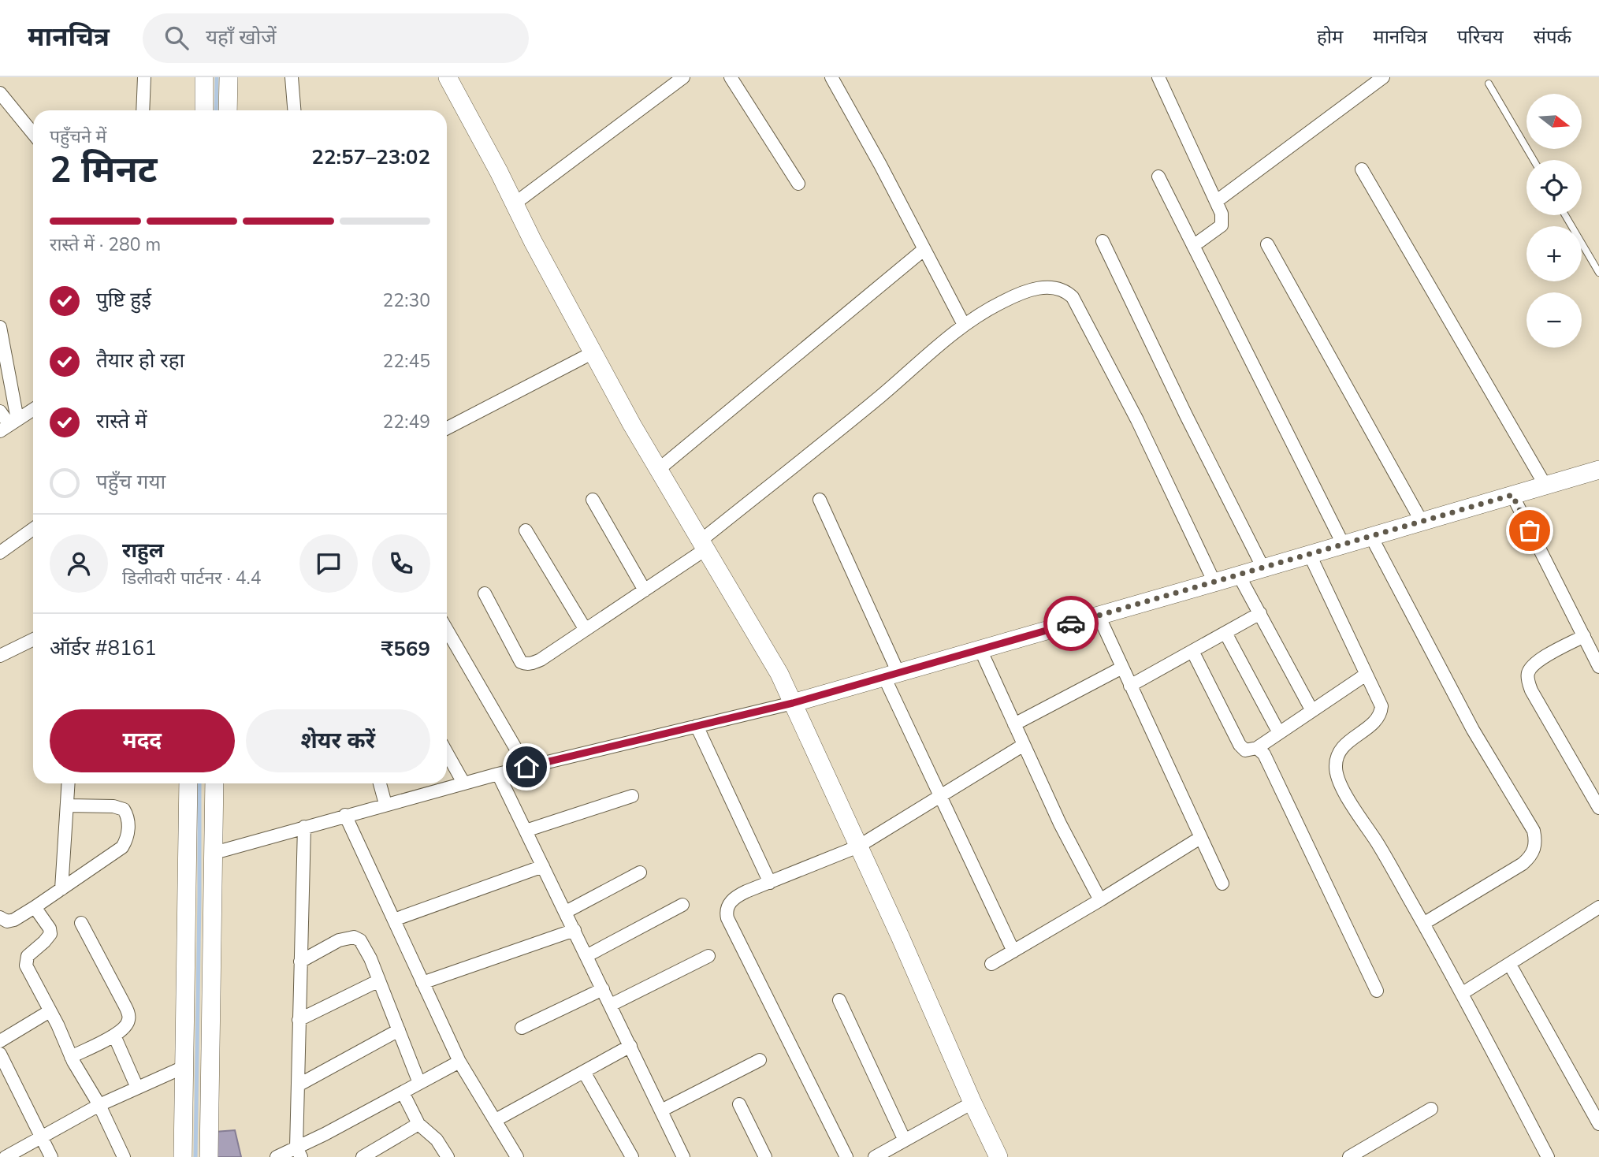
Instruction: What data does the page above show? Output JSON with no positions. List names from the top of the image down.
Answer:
{
  "north": "right",
  "page": {
    "header": "मानचित्र",
    "search": "यहाँ खोजें",
    "nav": [
      "होम",
      "मानचित्र",
      "परिचय",
      "संपर्क"
    ],
    "map_buttons": ["+", "−"],
    "heading": ["2 मिनट", "पहुँचने में", "22:57–23:02"],
    "panel": [
      "राहुल",
      "डिलीवरी पार्टनर · 4.4",
      "ऑर्डर #8161",
      "₹569"
    ],
    "bar": "रास्ते में · 280 m",
    "list": [
      ["पुष्टि हुई", "22:30"],
      ["तैयार हो रहा", "22:45"],
      ["रास्ते में", "22:49"],
      "पहुँच गया"
    ],
    "buttons": ["मदद", "शेयर करें"]
  }
}
